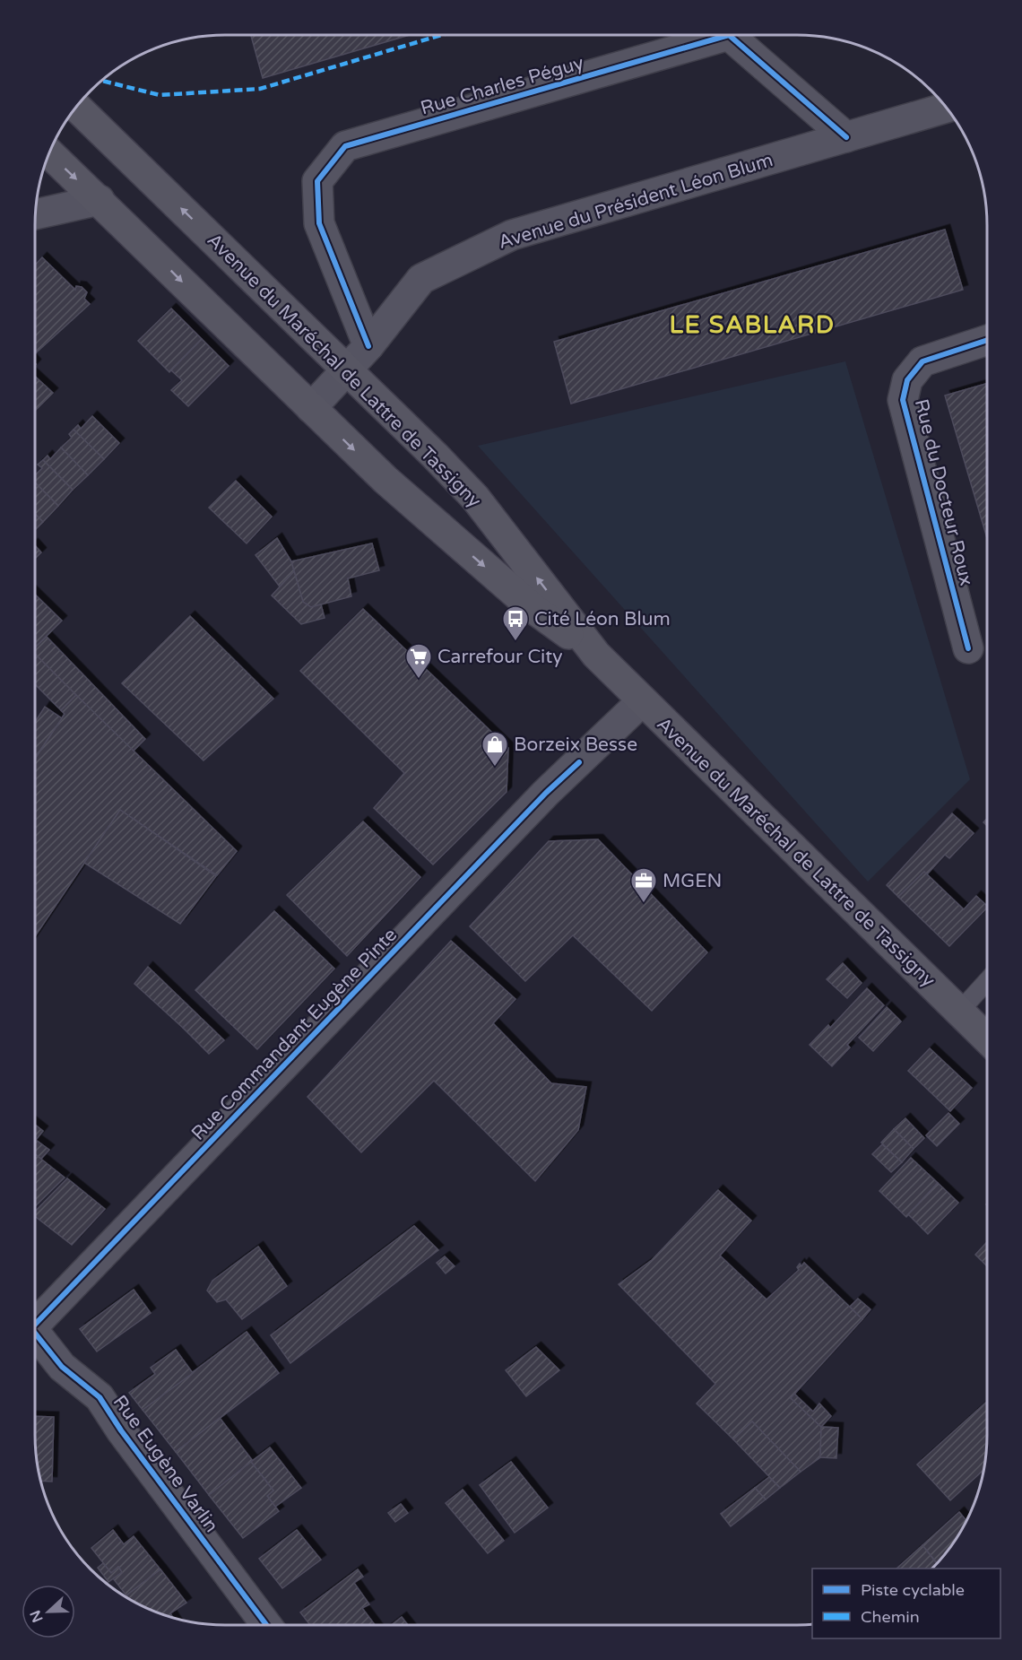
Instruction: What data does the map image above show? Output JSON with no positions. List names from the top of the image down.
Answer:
{
  "streets": {
    "main road": ["Avenue du Maréchal de Lattre de Tassigny"],
    "street": [
      "Rue Charles Péguy",
      "Avenue du Président Léon Blum",
      "Rue du Docteur Roux",
      "Rue Commandant Eugène Pinte",
      "Rue Eugène Varlin"
    ]
  },
  "crossings": [
    ["Rue Charles Péguy", "Avenue du Président Léon Blum"],
    ["Avenue du Président Léon Blum", "Avenue du Maréchal de Lattre de Tassigny"],
    ["Avenue du Maréchal de Lattre de Tassigny", "Rue Commandant Eugène Pinte"]
  ],
  "districts": ["LE SABLARD"],
  "places": {
    "bus stop": ["Cité Léon Blum"],
    "supermarket": ["Carrefour City"],
    "shop": ["Borzeix Besse"],
    "office": ["MGEN"]
  },
  "legend": ["Piste cyclable", "Chemin"],
  "north": "left"
}
